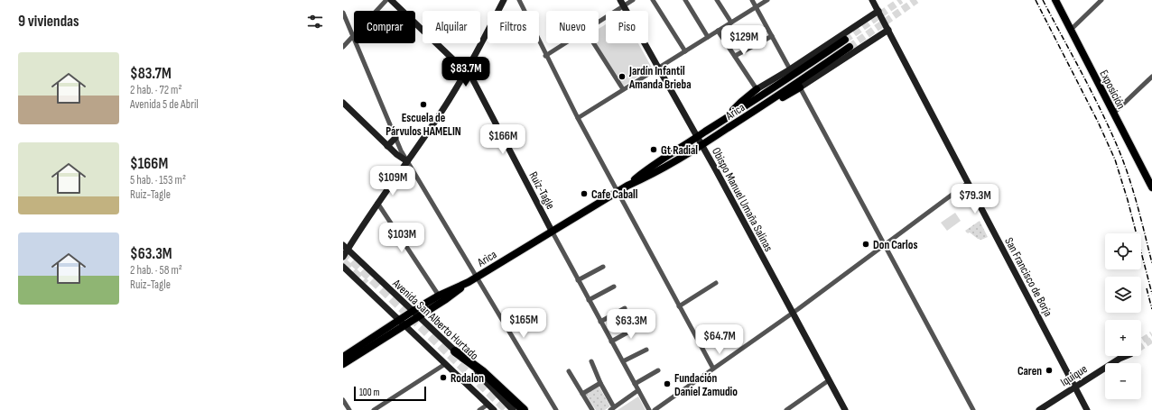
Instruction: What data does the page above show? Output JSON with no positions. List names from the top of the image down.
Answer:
{
  "streets": {
    "main road": ["Exposición", "Arica"],
    "street": [
      "Ruiz-Tagle",
      "Obispo Manuel Umaña Salinas",
      "San Francisco de Borja",
      "Avenida San Alberto Hurtado",
      "Iquique"
    ]
  },
  "crossings": [
    ["Arica", "Ruiz-Tagle"],
    ["Arica", "Obispo Manuel Umaña Salinas"],
    ["Arica", "Avenida San Alberto Hurtado"],
    ["San Francisco de Borja", "Iquique"]
  ],
  "places": [
    "Jardín Infantil Amanda Brieba",
    "Escuela de Párvulos HAMELIN",
    "Gt Radial",
    "Cafe Caball",
    "Don Carlos",
    "Caren",
    "Rodalon",
    "Fundación Daniel Zamudio"
  ],
  "scale_bar": "100 m",
  "page": {
    "heading": "9 viviendas",
    "chip": [
      "Comprar",
      "Alquilar",
      "Filtros",
      "Nuevo",
      "Piso"
    ],
    "price": [
      "$129M",
      "$83.7M",
      "$166M",
      "$109M",
      "$79.3M",
      "$103M",
      "$165M",
      "$63.3M",
      "$64.7M"
    ],
    "list": [
      {
        "name": "$83.7M",
        "note": "2 hab. · 72 m² · Avenida 5 de Abril"
      },
      {
        "name": "$166M",
        "note": "5 hab. · 153 m² · Ruiz-Tagle"
      },
      {
        "name": "$63.3M",
        "note": "2 hab. · 58 m² · Ruiz-Tagle"
      }
    ],
    "map_buttons": ["+", "−"],
    "scale": "100 m"
  }
}
